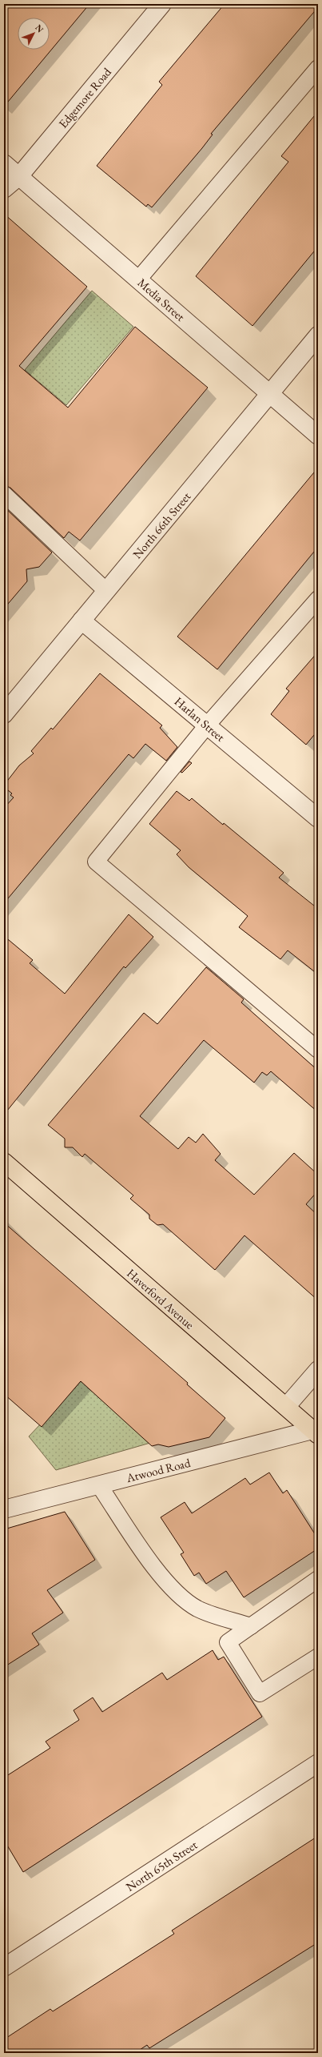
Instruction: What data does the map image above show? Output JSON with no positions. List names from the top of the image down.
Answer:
{
  "streets": {
    "main road": ["Haverford Avenue"],
    "street": [
      "Edgemore Road",
      "Media Street",
      "North 66th Street",
      "Harlan Street",
      "Atwood Road",
      "North 65th Street"
    ]
  },
  "crossings": [
    ["Edgemore Road", "Media Street"],
    ["Media Street", "North 66th Street"],
    ["North 66th Street", "Harlan Street"],
    ["Haverford Avenue", "Atwood Road"]
  ],
  "north": "top right"
}
